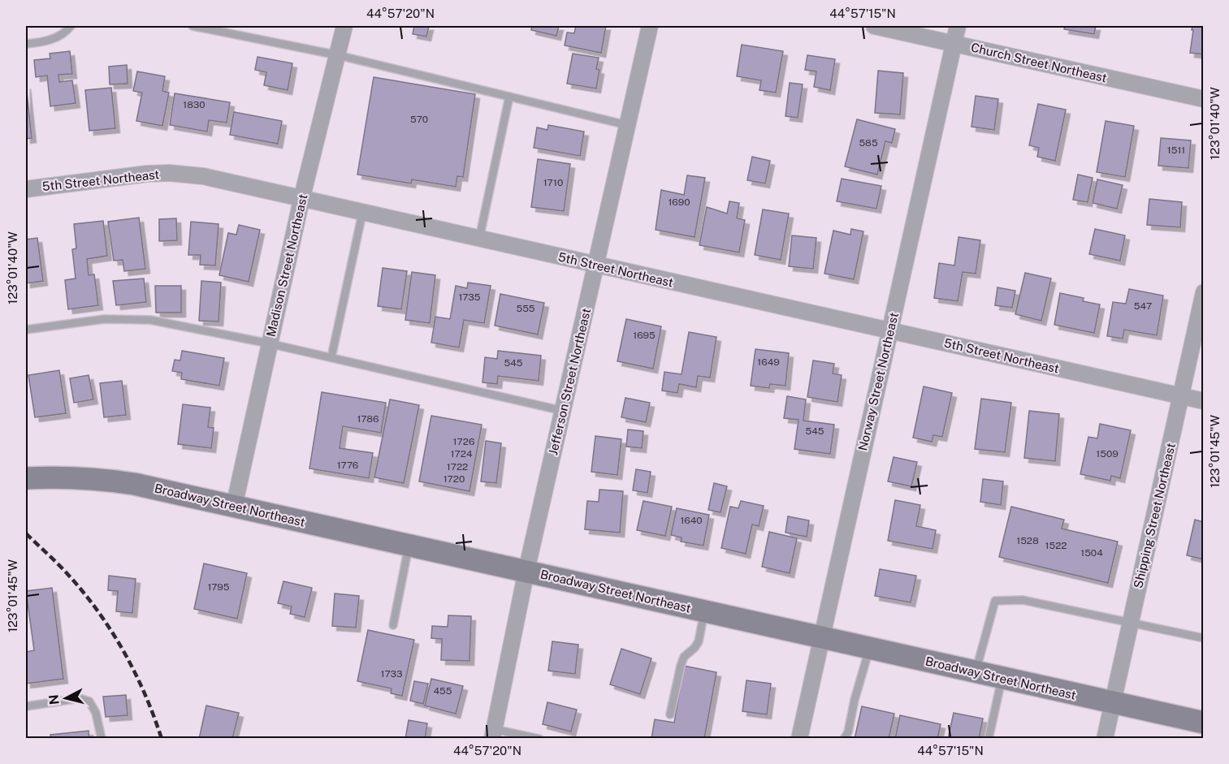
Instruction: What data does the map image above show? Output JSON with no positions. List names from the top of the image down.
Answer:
{
  "streets": {
    "main road": ["Broadway Street Northeast"],
    "street": [
      "Church Street Northeast",
      "5th Street Northeast",
      "Madison Street Northeast",
      "Jefferson Street Northeast",
      "Norway Street Northeast",
      "Shipping Street Northeast"
    ]
  },
  "crossings": [
    ["Church Street Northeast", "Norway Street Northeast"],
    ["5th Street Northeast", "Madison Street Northeast"],
    ["5th Street Northeast", "Jefferson Street Northeast"],
    ["5th Street Northeast", "Norway Street Northeast"],
    ["5th Street Northeast", "Shipping Street Northeast"],
    ["Madison Street Northeast", "Broadway Street Northeast"],
    ["Jefferson Street Northeast", "Broadway Street Northeast"],
    ["Norway Street Northeast", "Broadway Street Northeast"],
    ["Broadway Street Northeast", "Shipping Street Northeast"]
  ],
  "house_numbers": [
    "1830",
    "570",
    "585",
    "1511",
    "1710",
    "1690",
    "1735",
    "547",
    "555",
    "1695",
    "1649",
    "545",
    "1786",
    "545",
    "1726",
    "1724",
    "1509",
    "1776",
    "1722",
    "1720",
    "1640",
    "1528",
    "1522",
    "1504",
    "1795",
    "1733",
    "455"
  ],
  "north": "left",
  "coordinates": [
    "44°57'20\"N",
    "44°57'15\"N",
    "123°01'40\"W",
    "123°01'45\"W"
  ]
}
